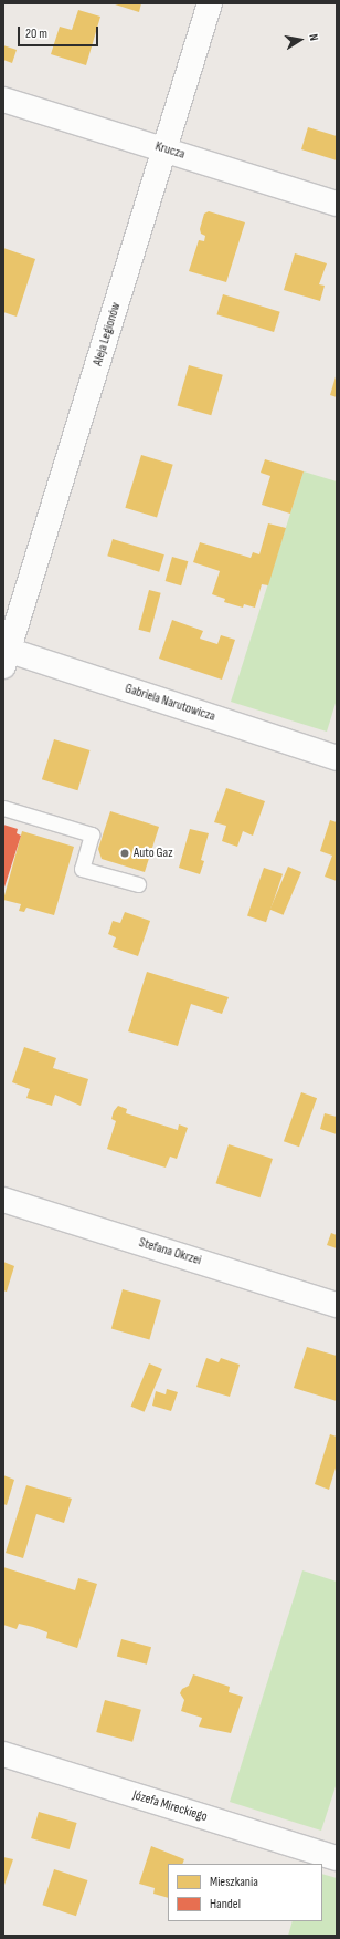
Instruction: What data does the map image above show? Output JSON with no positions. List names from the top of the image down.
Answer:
{
  "streets": {
    "street": [
      "Krucza",
      "Aleja Legionów",
      "Gabriela Narutowicza",
      "Stefana Okrzei",
      "Józefa Mireckiego"
    ]
  },
  "crossings": [
    ["Krucza", "Aleja Legionów"],
    ["Aleja Legionów", "Gabriela Narutowicza"]
  ],
  "places": ["Auto Gaz"],
  "legend": ["Mieszkania", "Handel"],
  "scale_bar": "20 m",
  "north": "right"
}
